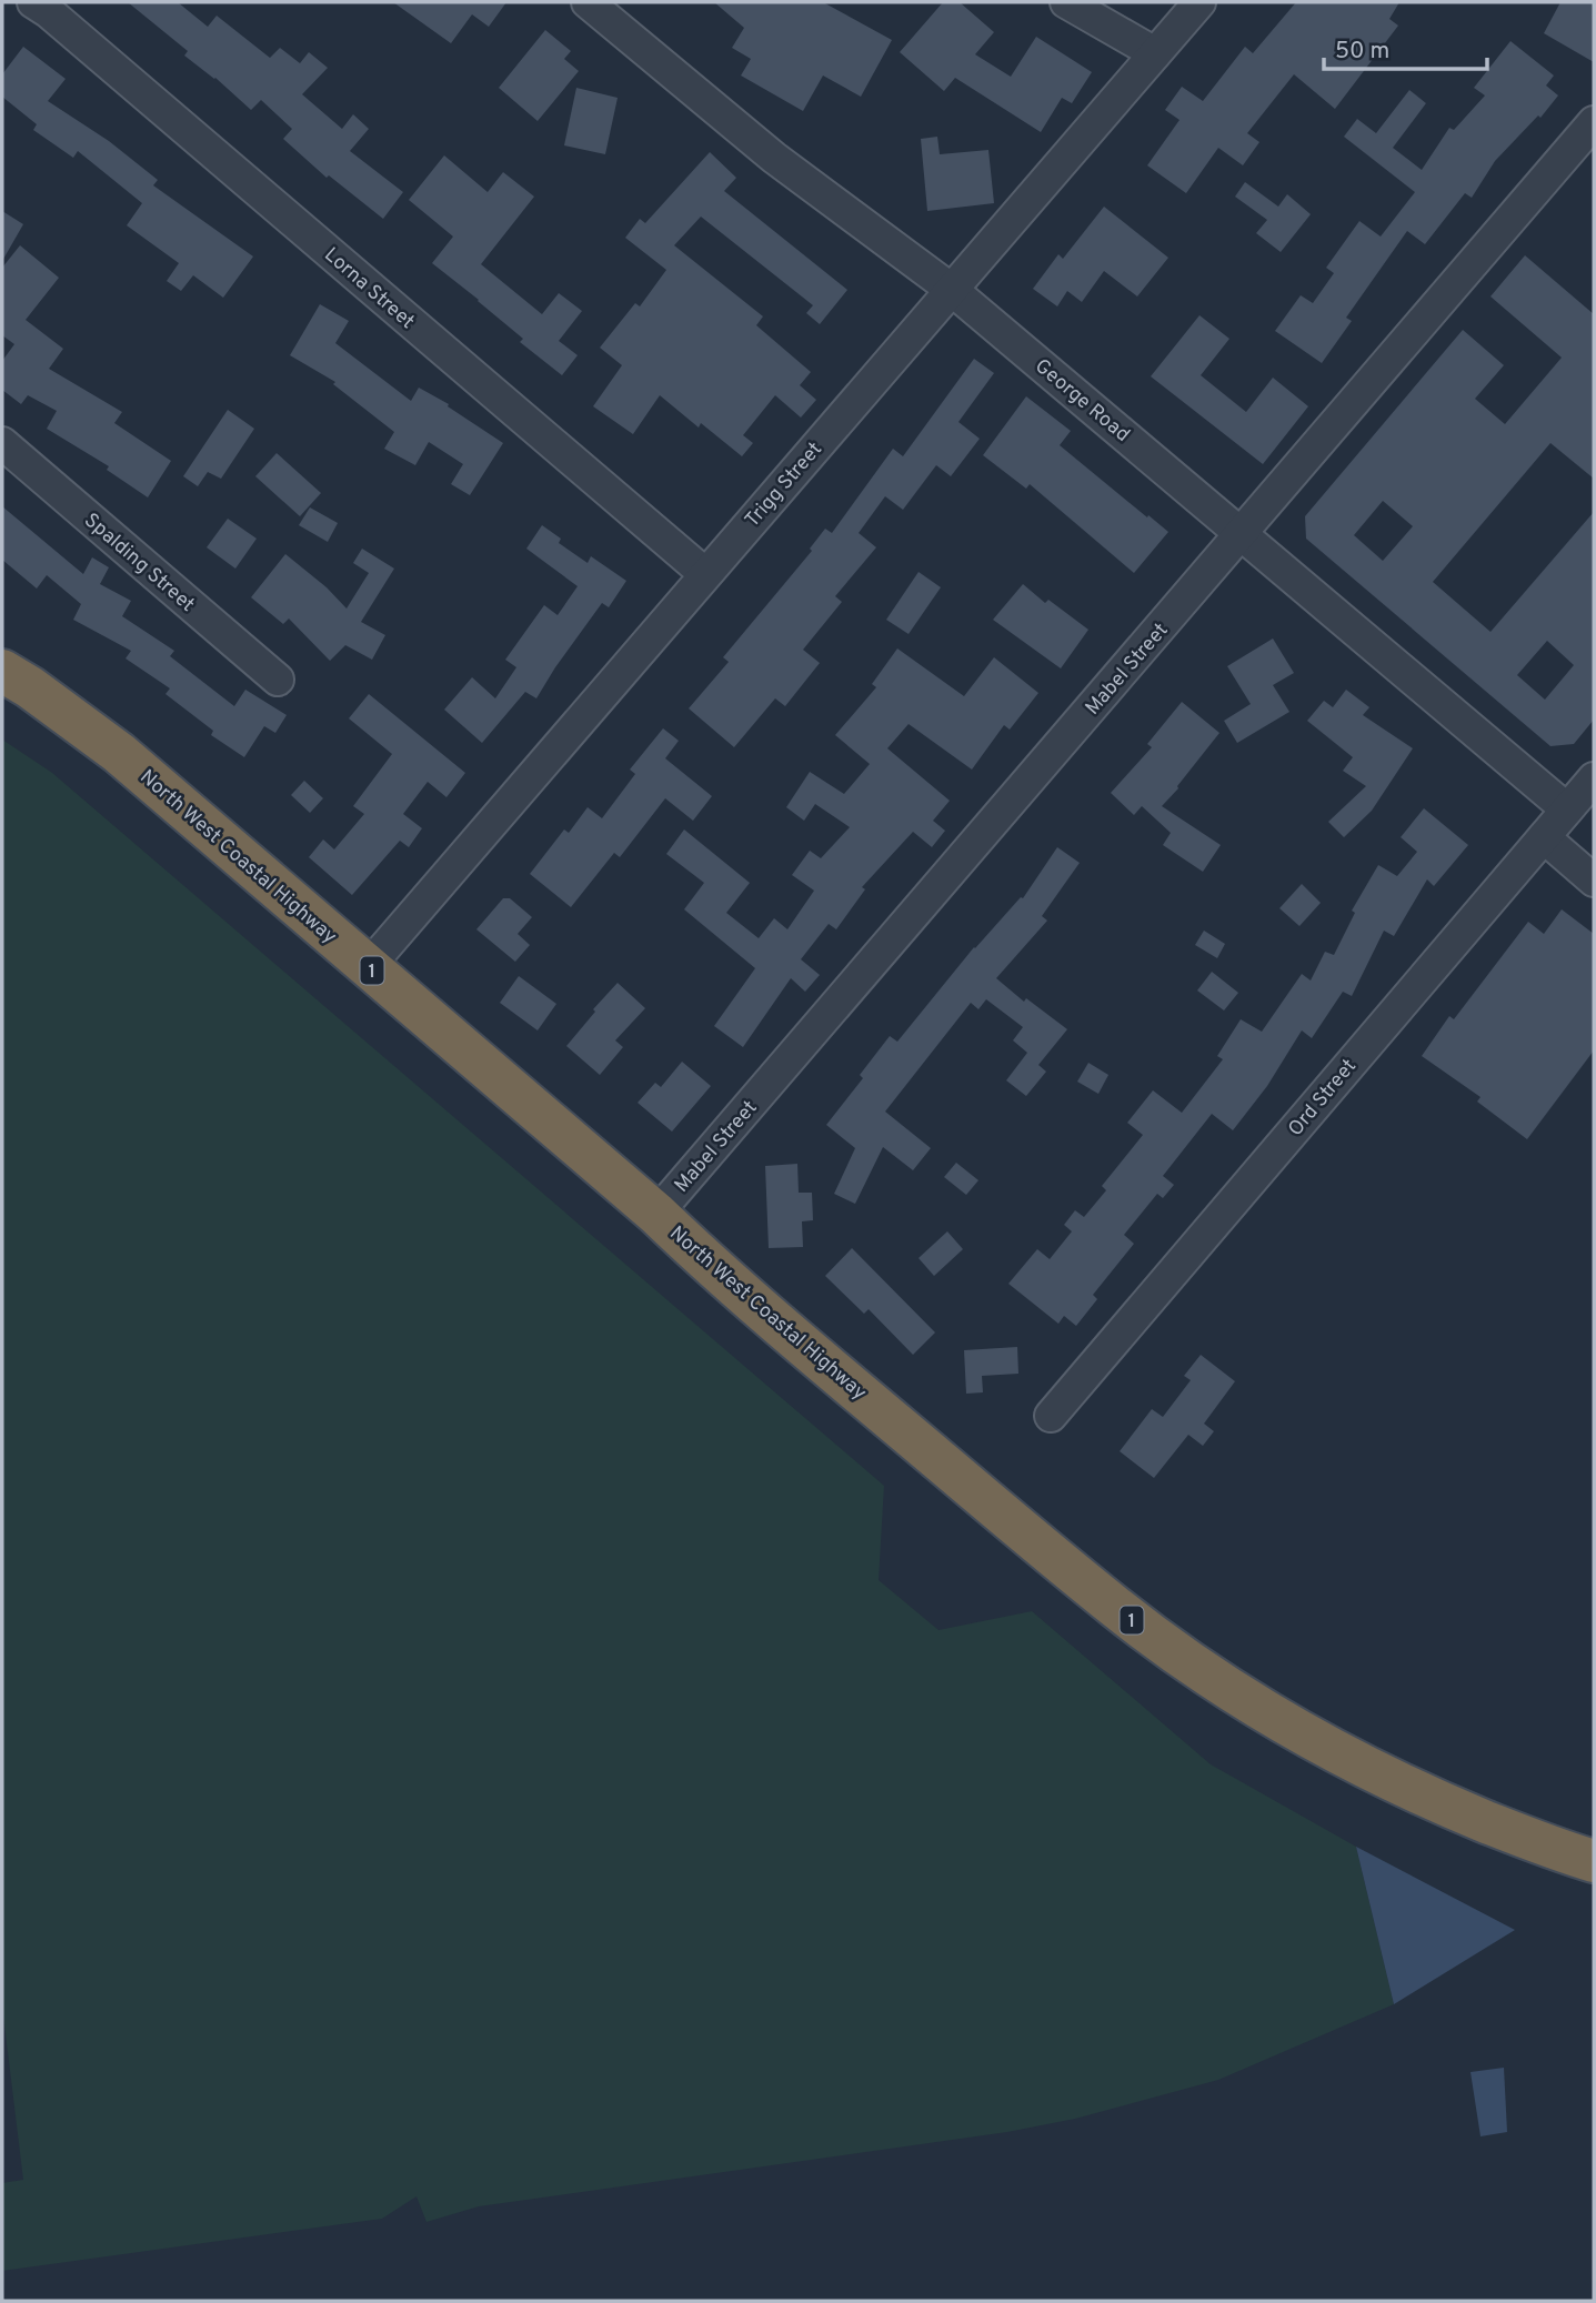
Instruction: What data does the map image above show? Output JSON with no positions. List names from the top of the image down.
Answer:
{
  "streets": {
    "highway": ["North West Coastal Highway", "1"],
    "street": [
      "Lorna Street",
      "George Road",
      "Trigg Street",
      "Spalding Street",
      "Mabel Street",
      "Ord Street"
    ]
  },
  "crossings": [
    ["Lorna Street", "Trigg Street"],
    ["George Road", "Trigg Street"],
    ["George Road", "Mabel Street"],
    ["George Road", "Ord Street"],
    ["Trigg Street", "North West Coastal Highway"],
    ["Mabel Street", "North West Coastal Highway"]
  ],
  "scale_bar": "50 m"
}
